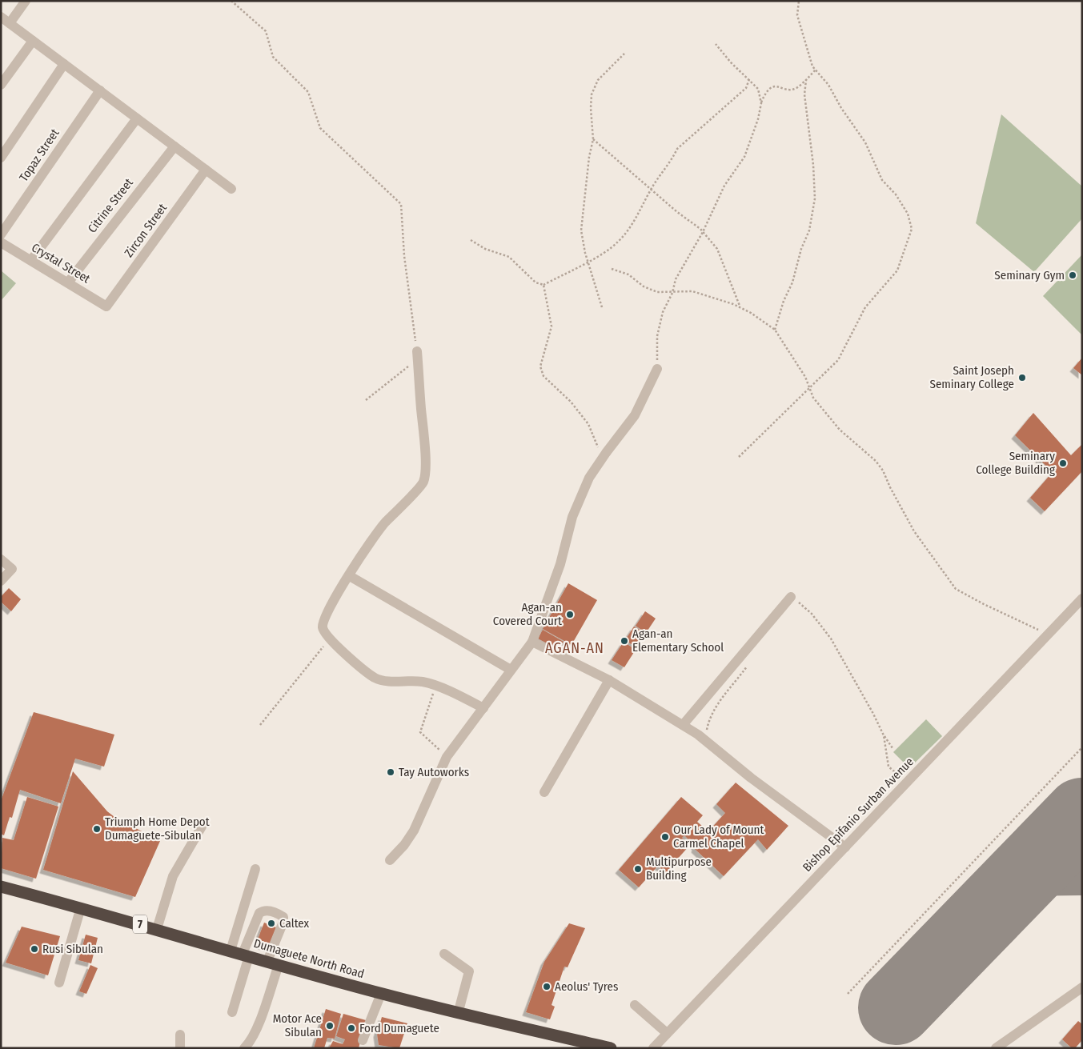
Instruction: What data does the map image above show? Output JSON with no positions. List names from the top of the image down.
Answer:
{
  "streets": {
    "highway": ["7", "Dumaguete North Road"],
    "street": [
      "Topaz Street",
      "Citrine Street",
      "Zircon Street",
      "Crystal Street",
      "Bishop Epifanio Surban Avenue"
    ]
  },
  "crossings": [
    ["Citrine Street", "Crystal Street"],
    ["Zircon Street", "Crystal Street"]
  ],
  "districts": ["AGAN-AN"],
  "places": [
    "Seminary Gym",
    "Saint Joseph Seminary College",
    "Seminary College Building",
    "Agan-an Covered Court",
    "Agan-an Elementary School",
    "Tay Autoworks",
    "Triumph Home Depot Dumaguete-Sibulan",
    "Our Lady of Mount Carmel Chapel",
    "Multipurpose Building",
    "Caltex",
    "Rusi Sibulan",
    "Aeolus' Tyres",
    "Motor Ace Sibulan",
    "Ford Dumaguete"
  ]
}
